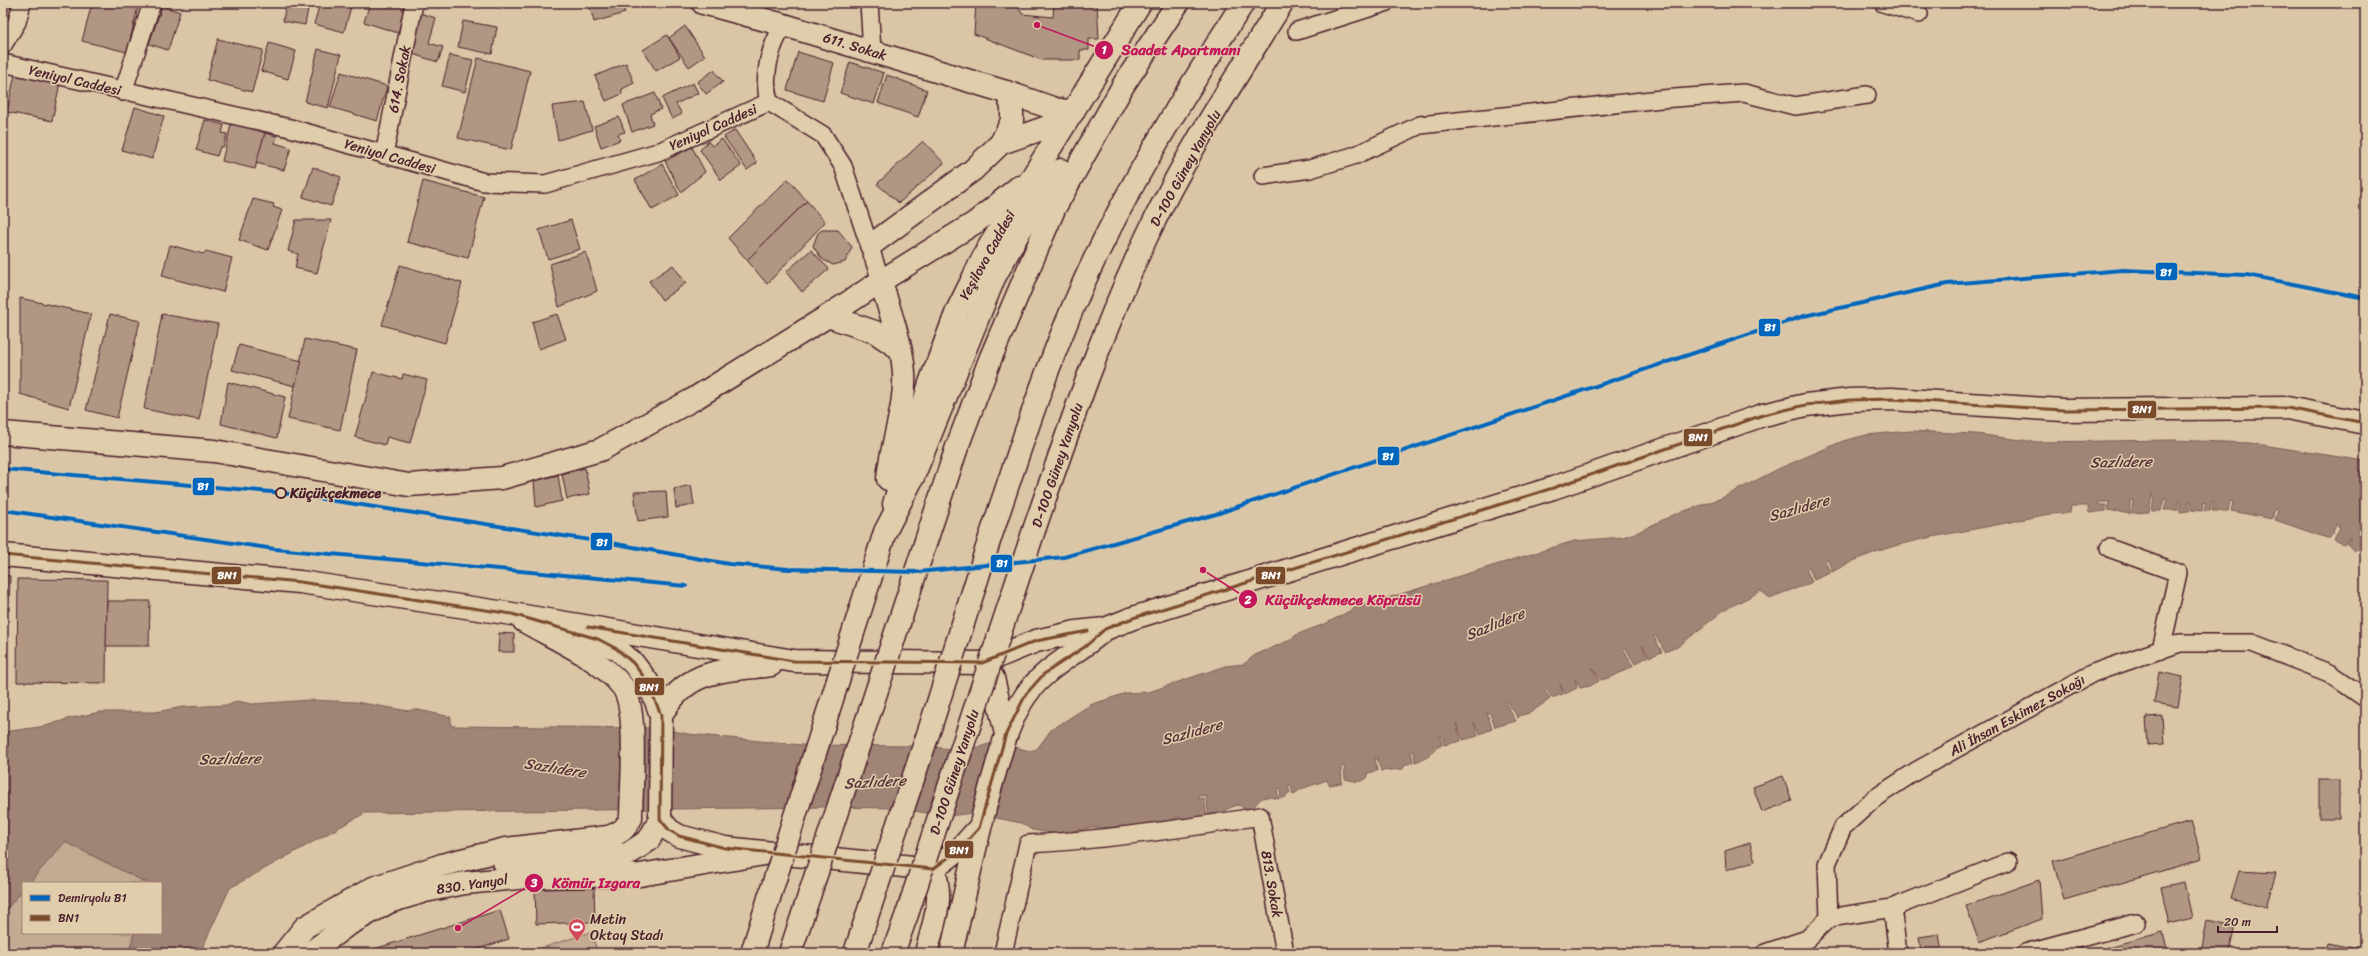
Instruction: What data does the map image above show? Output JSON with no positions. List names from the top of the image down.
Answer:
{
  "streets": {
    "main road": [
      "611. Sokak",
      "D-100 Güney Yanyolu",
      "Yeşilova Caddesi",
      "830. Yanyol"
    ],
    "street": [
      "614. Sokak",
      "Yeniyol Caddesi",
      "Ali İhsan Eskimez Sokağı",
      "813. Sokak"
    ]
  },
  "crossings": [
    ["611. Sokak", "Yeşilova Caddesi"],
    ["614. Sokak", "Yeniyol Caddesi"]
  ],
  "water": ["Sazlıdere"],
  "places": {
    "other": [
      "Saadet Apartmanı",
      "Küçükçekmece",
      "Küçükçekmece Köprüsü",
      "Kömür Izgara"
    ],
    "sports": ["Metin Oktay Stadı"]
  },
  "lines": ["rail line B1", "transit line BN1"],
  "legend": ["Demiryolu B1", "BN1"],
  "scale_bar": "20 m"
}
